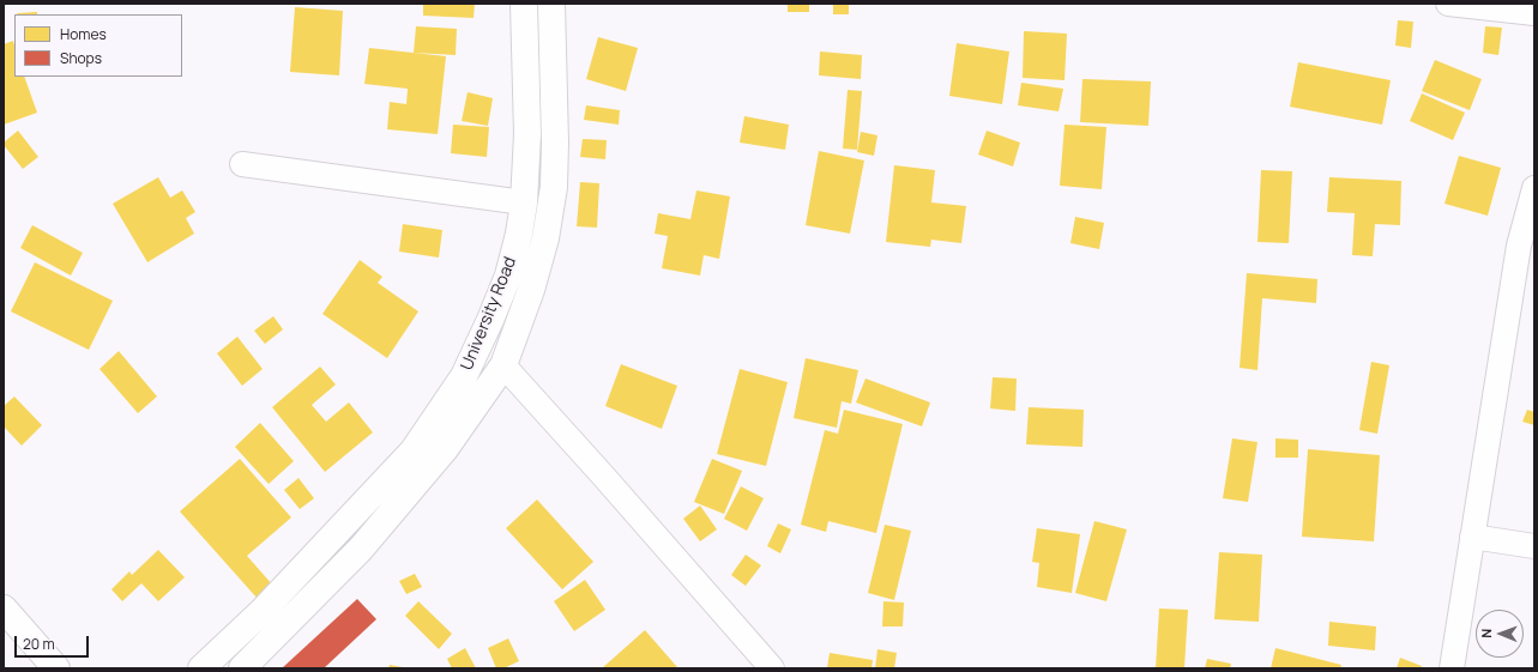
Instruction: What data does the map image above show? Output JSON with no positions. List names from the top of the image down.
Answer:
{
  "streets": {
    "main road": ["University Road"]
  },
  "legend": ["Homes", "Shops"],
  "scale_bar": "20 m",
  "north": "left"
}
